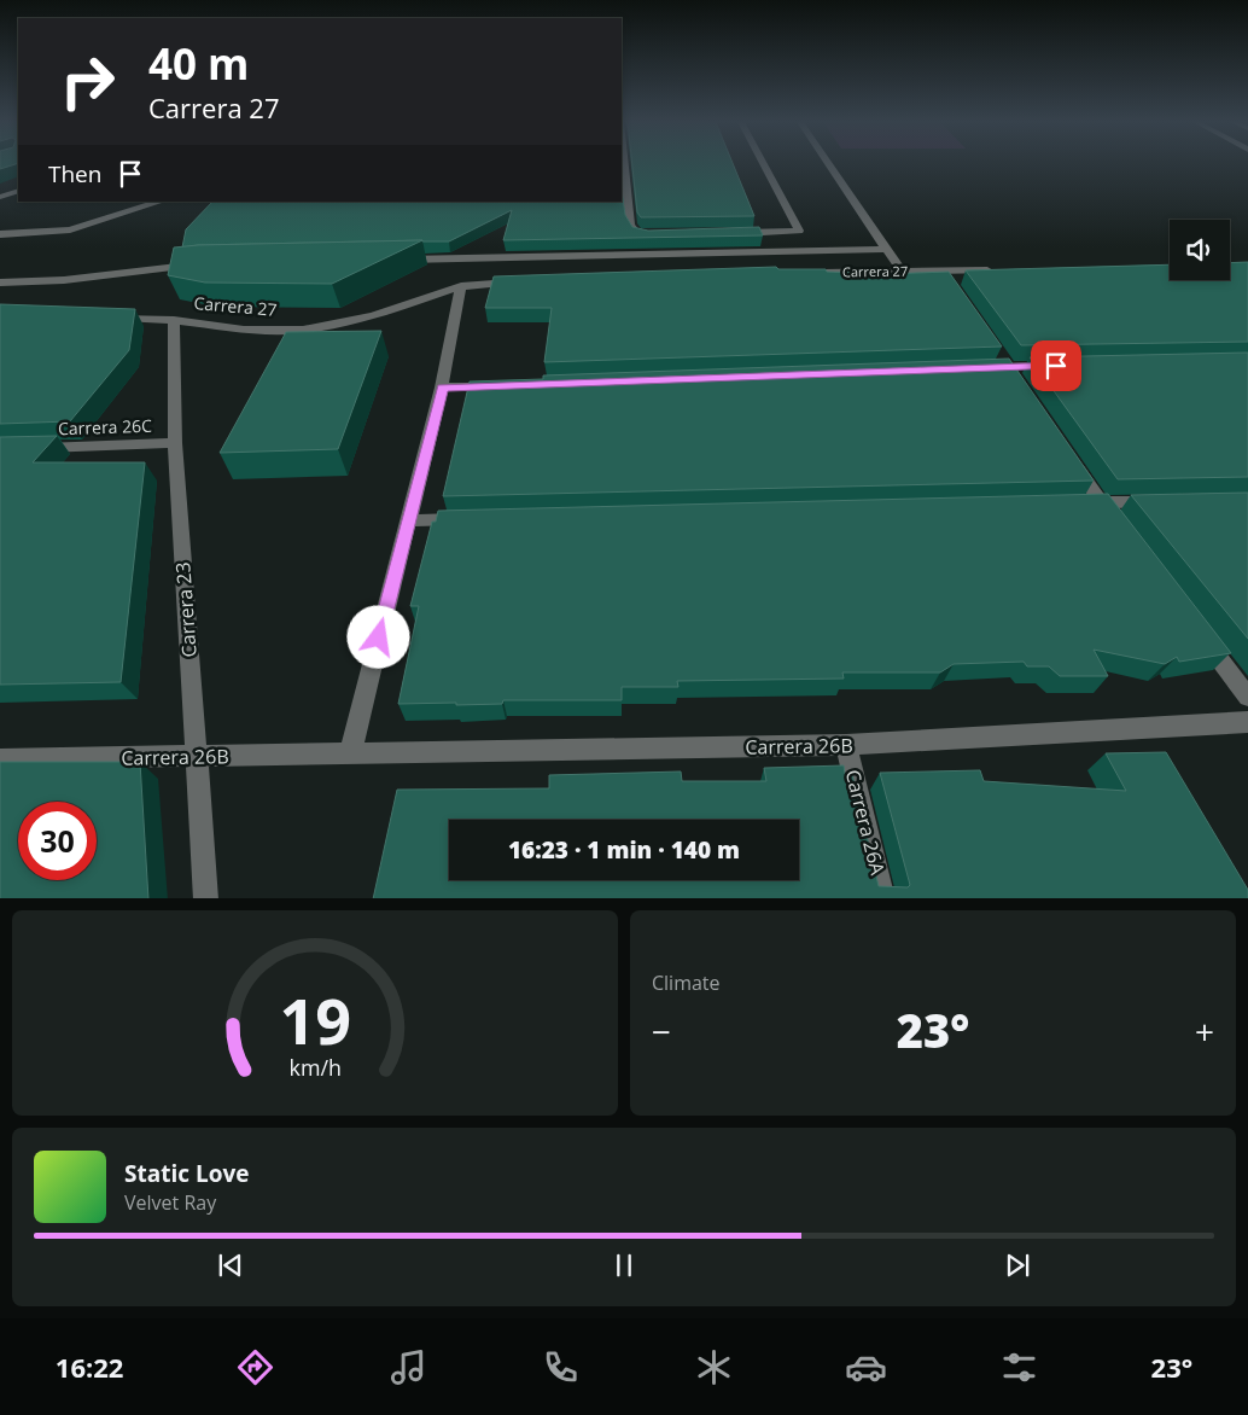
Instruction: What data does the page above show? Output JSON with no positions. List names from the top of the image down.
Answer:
{
  "streets": {
    "street": [
      "Carrera 27",
      "Carrera 26C",
      "Carrera 23",
      "Carrera 26B",
      "Carrera 26A"
    ]
  },
  "crossings": [
    ["Carrera 27", "Carrera 23"],
    ["Carrera 26C", "Carrera 23"],
    ["Carrera 23", "Carrera 26B"],
    ["Carrera 26B", "Carrera 26A"]
  ],
  "page": {
    "turn": ["40 m", "Carrera 27"],
    "then": "Then",
    "limit": "30",
    "trip": "16:23 · 1 min · 140 m",
    "tile": "Climate",
    "heat": ["−", "23°", "+"],
    "song": ["Static Love", "Velvet Ray"],
    "tabs": ["16:22", "23°"],
    "gauge": ["19", "km/h"]
  }
}
